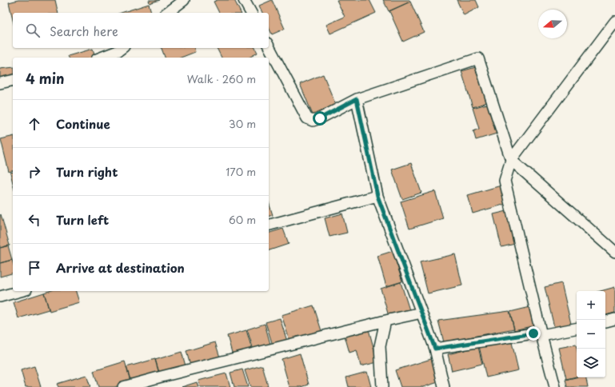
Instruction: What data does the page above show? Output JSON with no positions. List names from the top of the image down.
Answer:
{
  "north": "left",
  "page": {
    "search": "Search here",
    "heading": ["4 min", "Walk · 260 m"],
    "list": [
      ["Continue", "30 m"],
      ["Turn right", "170 m"],
      ["Turn left", "60 m"],
      "Arrive at destination"
    ],
    "map_buttons": ["+", "−"]
  }
}
